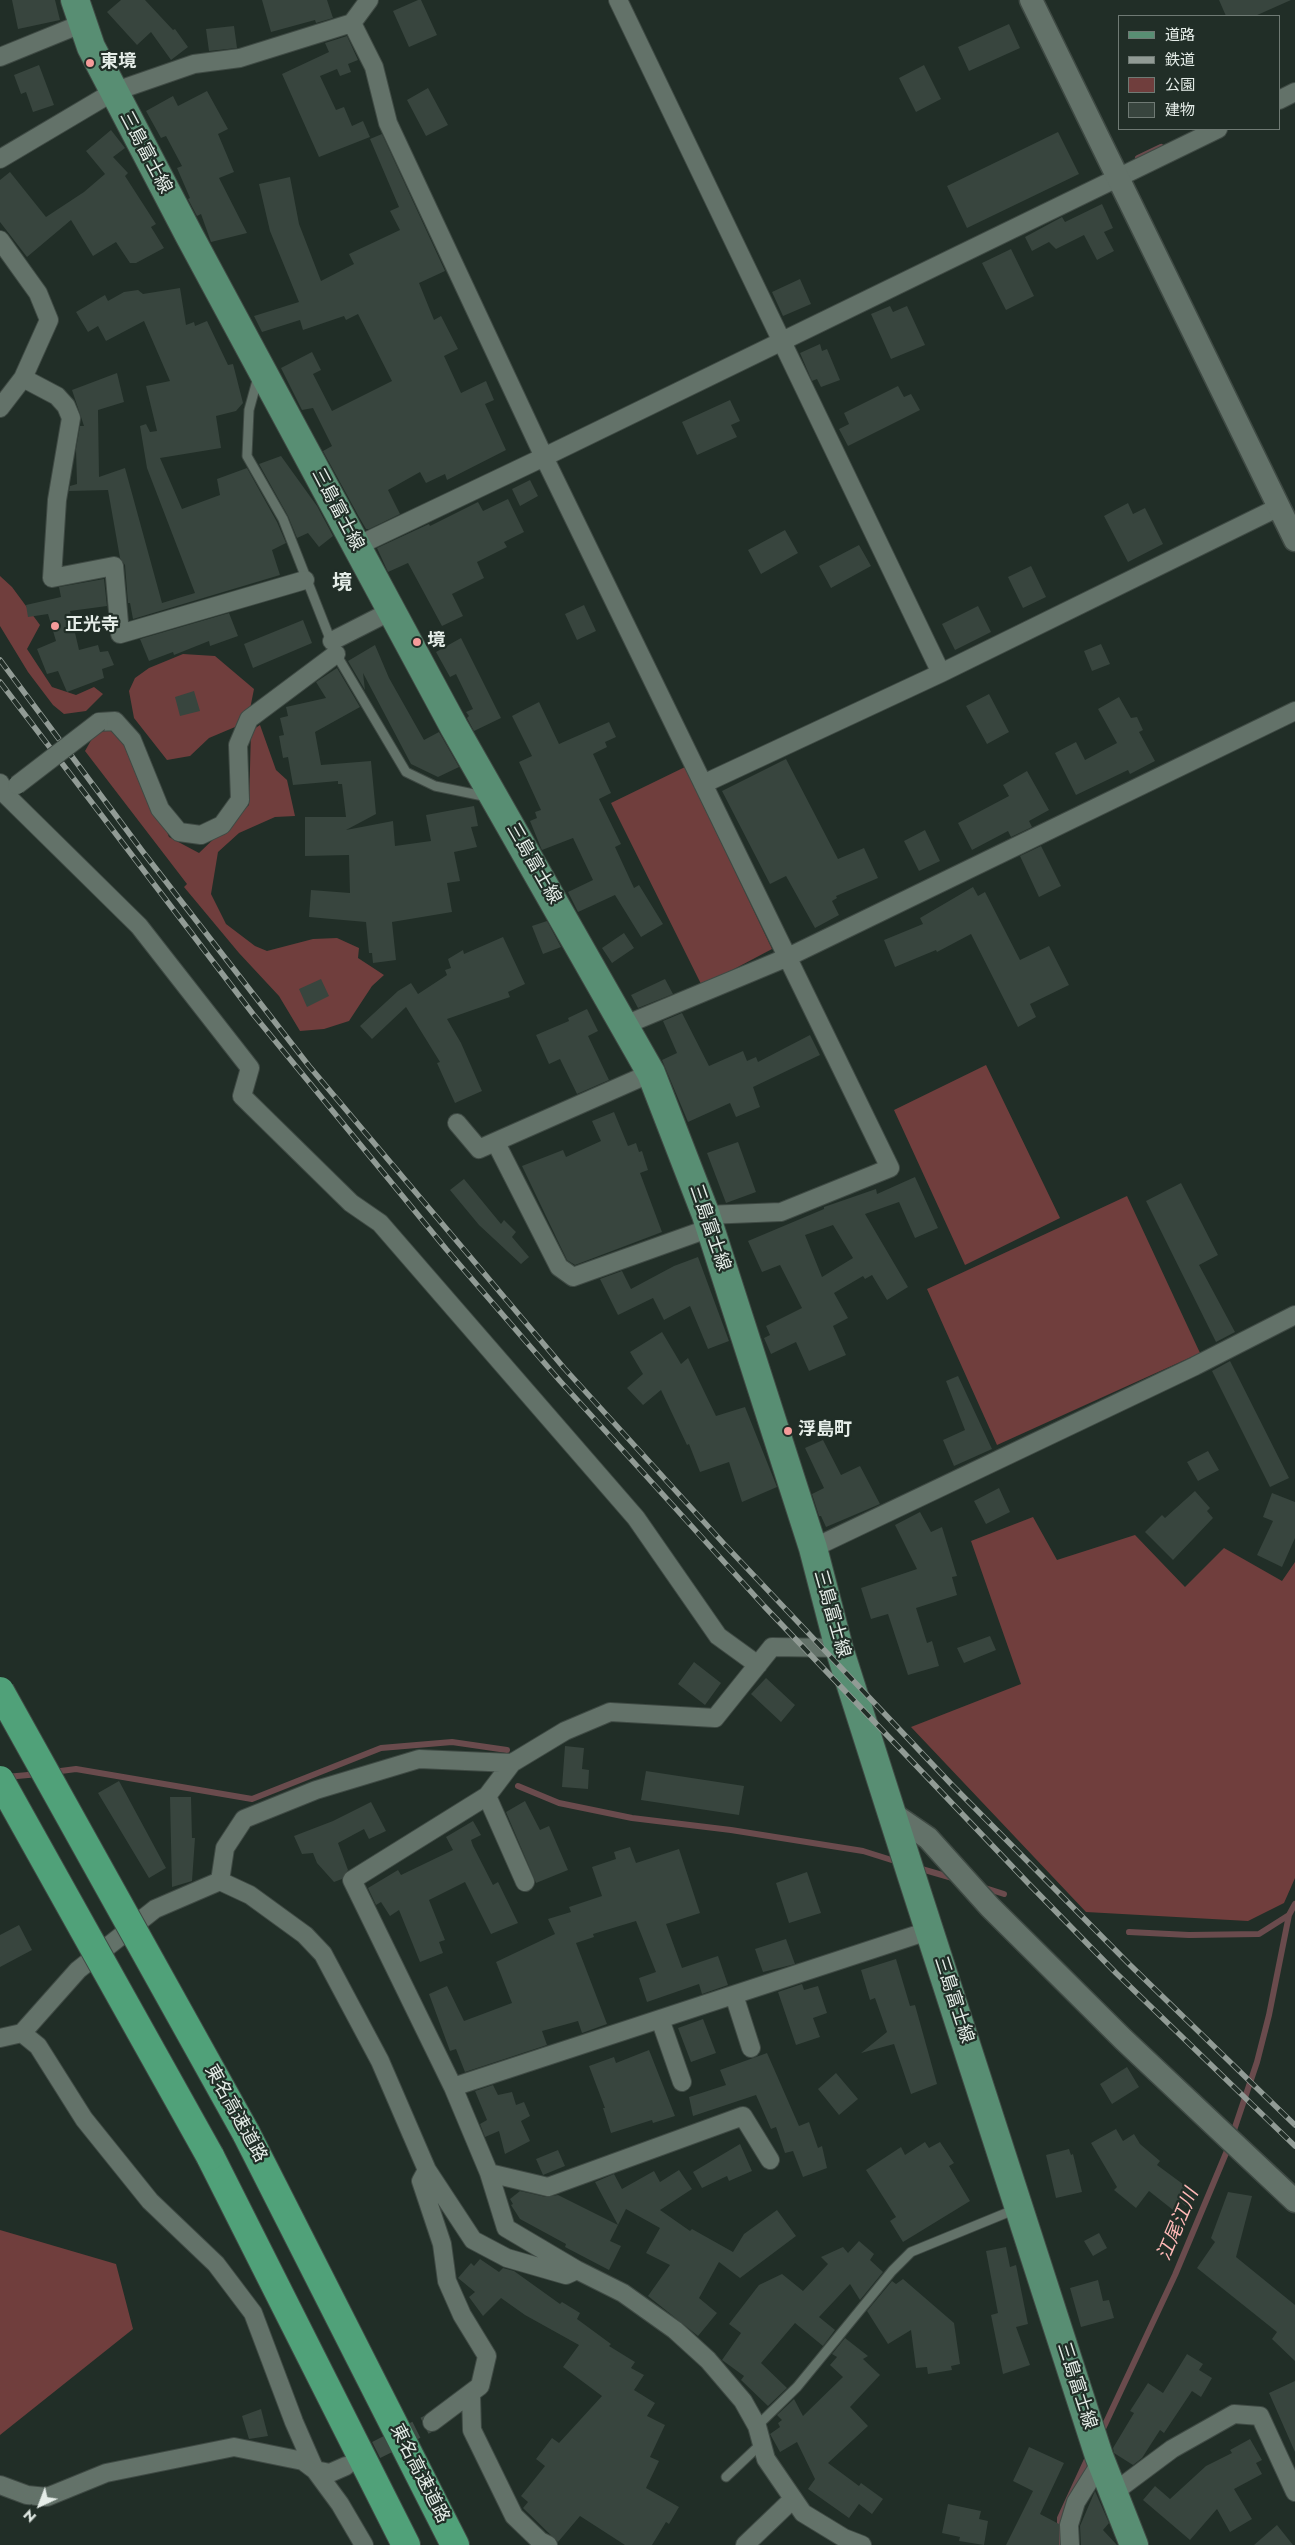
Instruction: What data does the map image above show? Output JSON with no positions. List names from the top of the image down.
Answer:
{
  "streets": {
    "highway": ["東名高速道路"],
    "main road": ["三島富士線"]
  },
  "districts": ["境"],
  "water": ["江尾江川"],
  "places": [
    "東境",
    "正光寺",
    "境",
    "浮島町"
  ],
  "legend": [
    "道路",
    "鉄道",
    "公園",
    "建物"
  ],
  "north": "bottom left"
}
